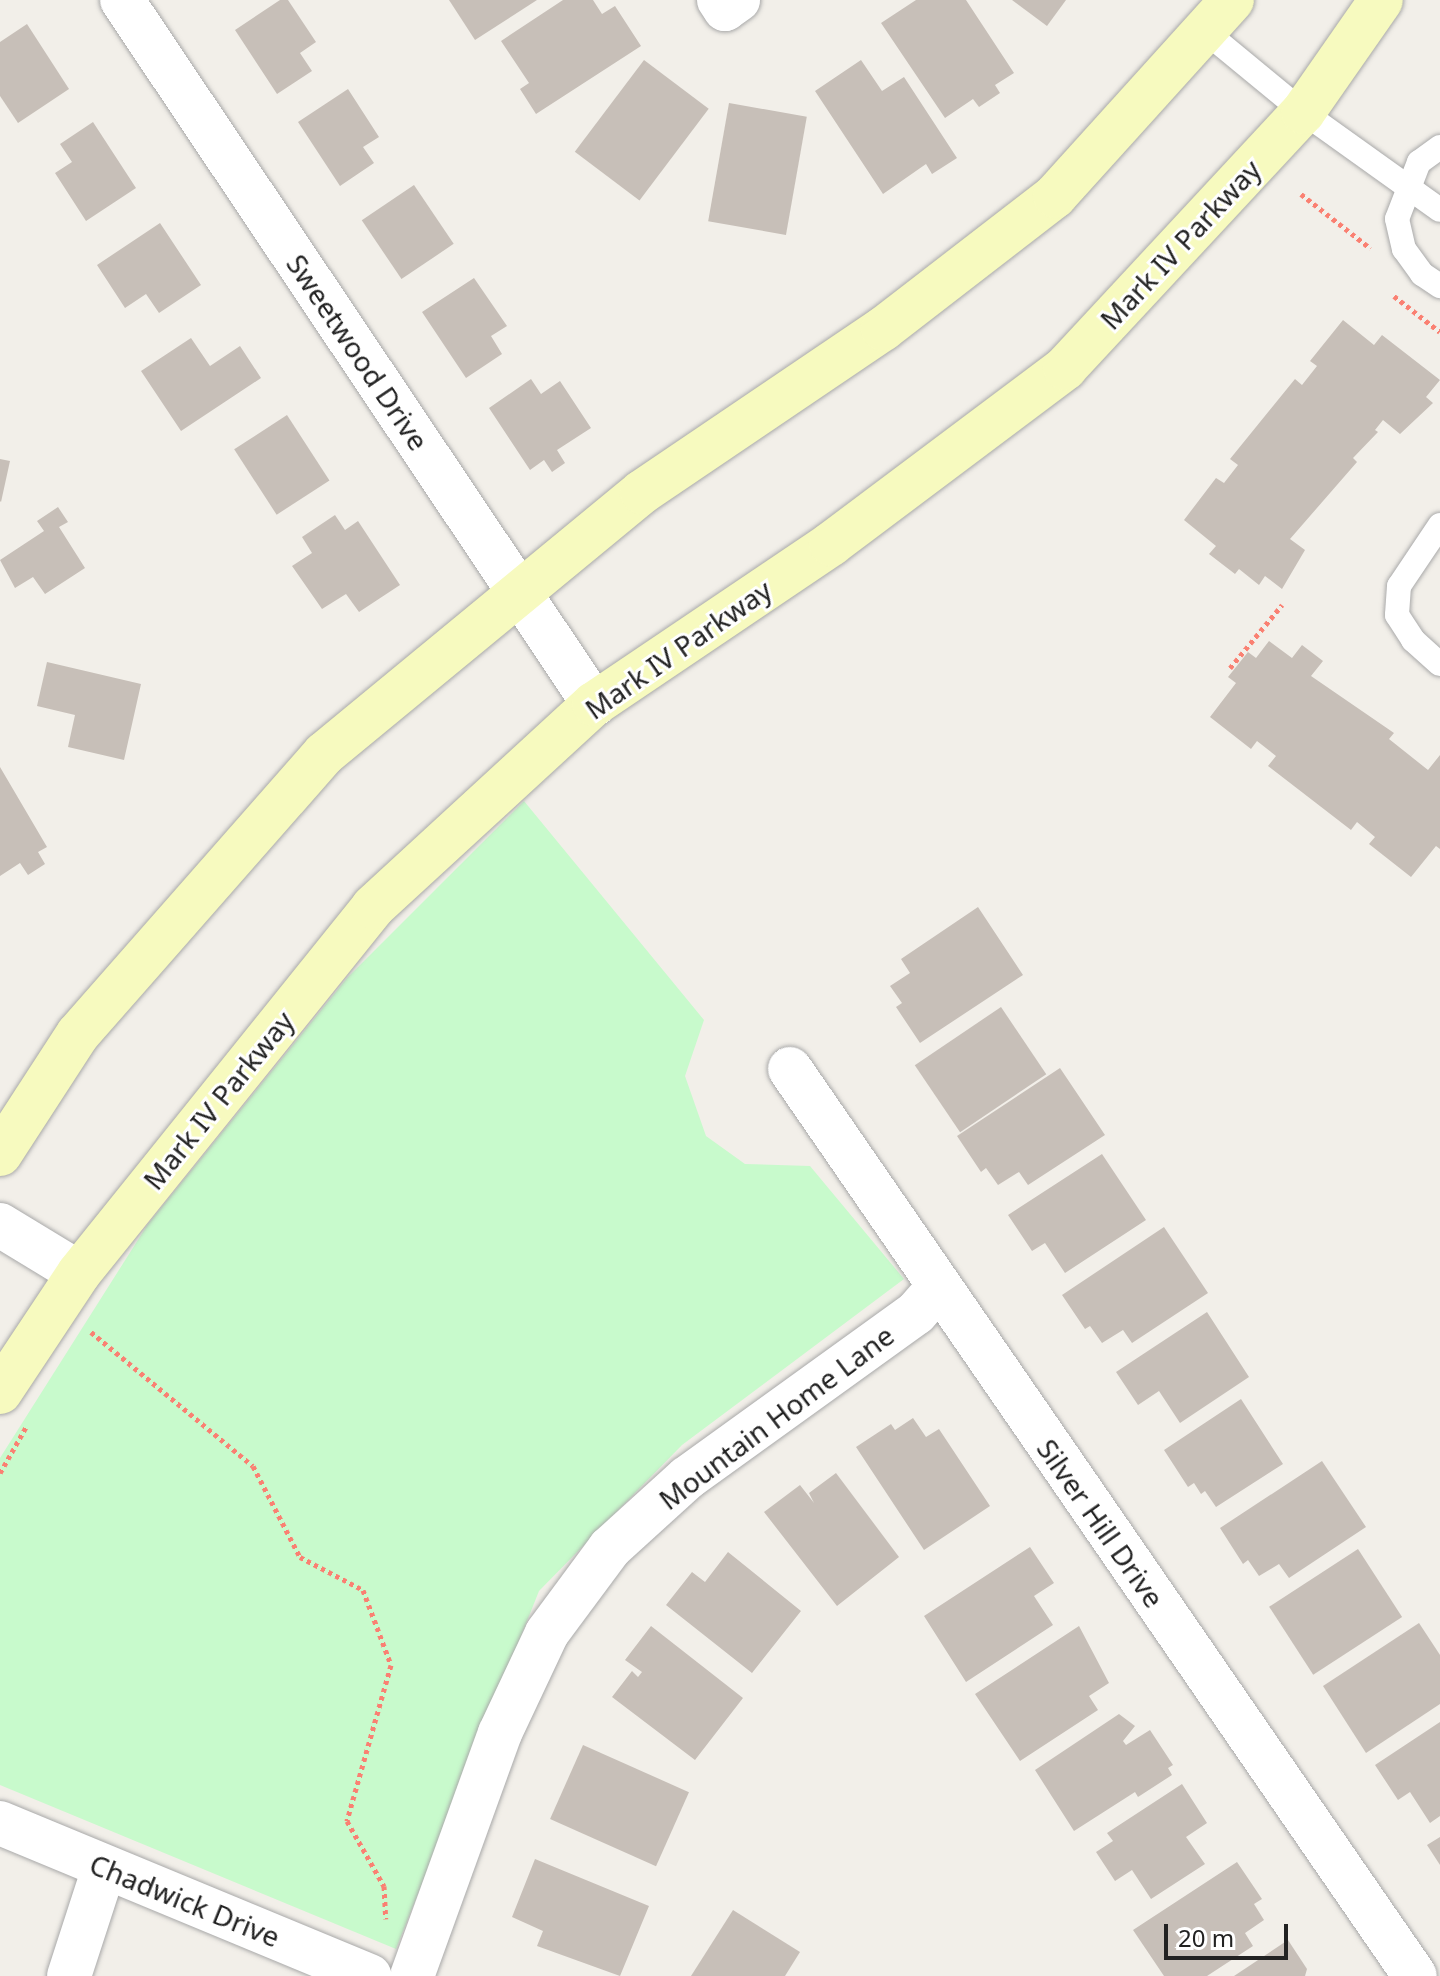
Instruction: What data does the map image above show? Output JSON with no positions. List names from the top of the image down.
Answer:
{
  "streets": {
    "main road": ["Mark IV Parkway"],
    "street": [
      "Sweetwood Drive",
      "Mountain Home Lane",
      "Silver Hill Drive",
      "Chadwick Drive"
    ]
  },
  "crossings": [
    ["Mark IV Parkway", "Sweetwood Drive"],
    ["Mountain Home Lane", "Silver Hill Drive"]
  ],
  "scale_bar": "20 m"
}
